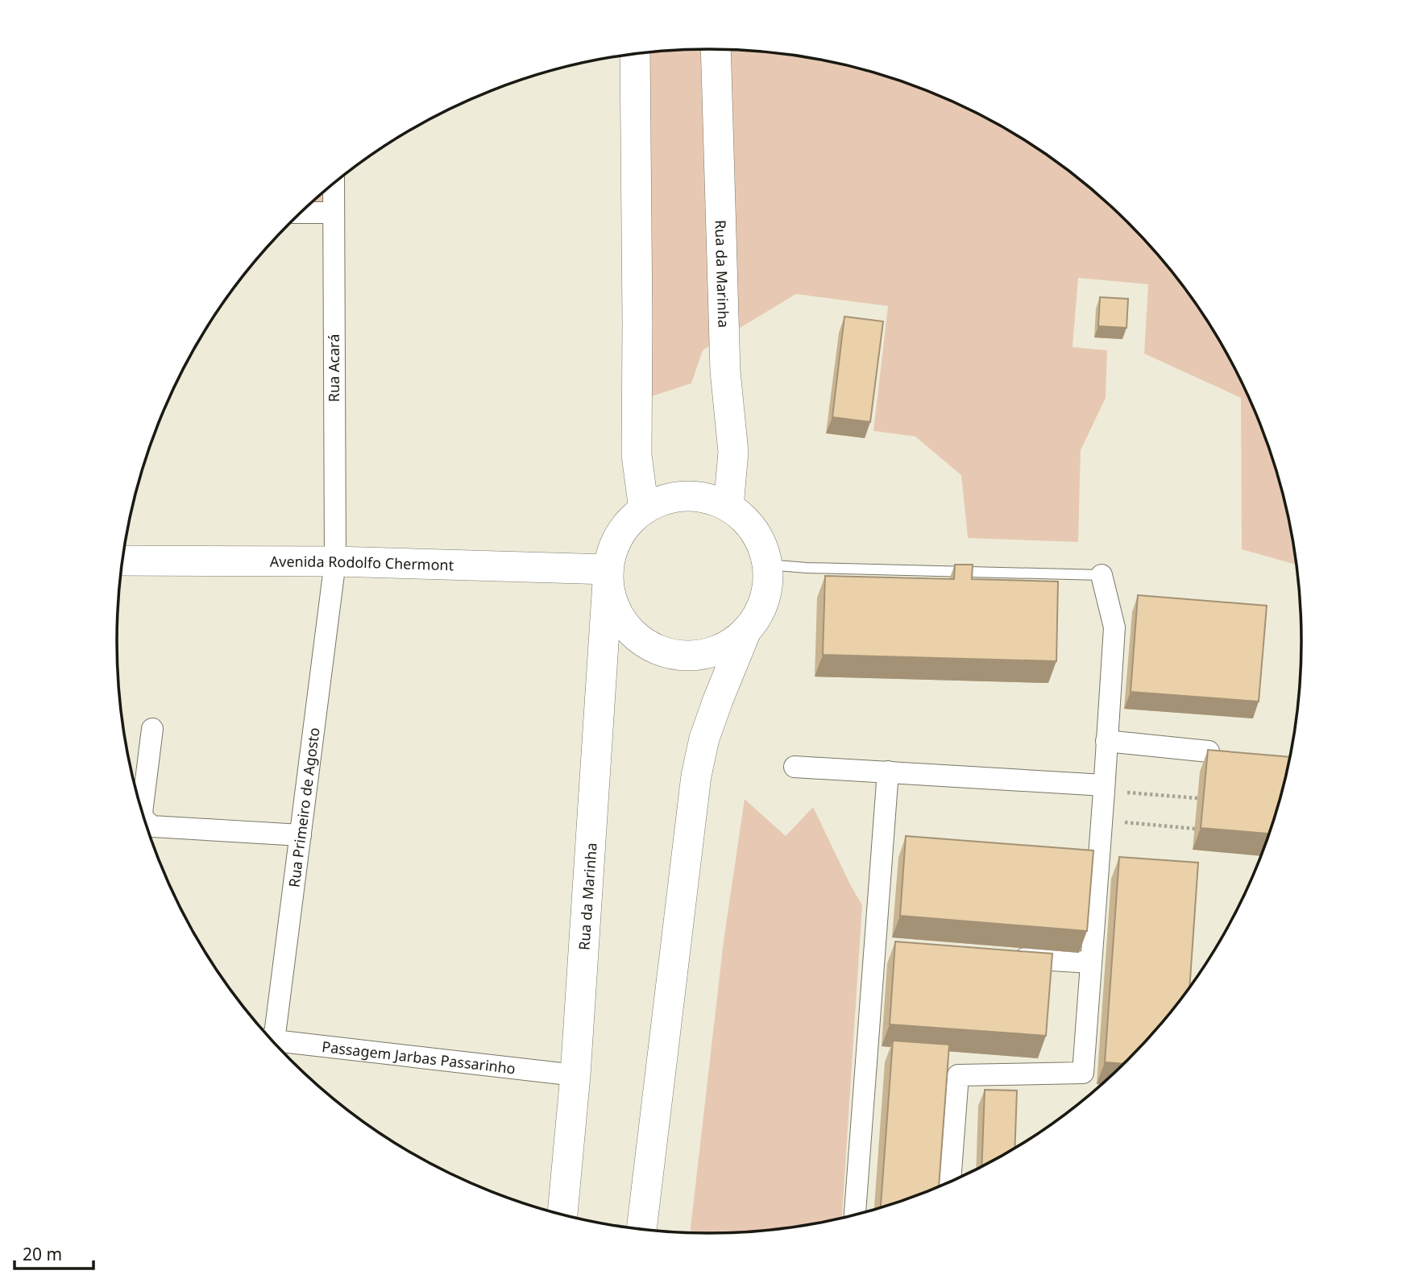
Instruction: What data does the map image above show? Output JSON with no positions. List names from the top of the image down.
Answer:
{
  "streets": {
    "main road": ["Rua da Marinha", "Avenida Rodolfo Chermont"],
    "street": ["Rua Acará", "Rua Primeiro de Agosto", "Passagem Jarbas Passarinho"]
  },
  "crossings": [
    ["Rua da Marinha", "Avenida Rodolfo Chermont"],
    ["Rua da Marinha", "Passagem Jarbas Passarinho"],
    ["Rua Acará", "Avenida Rodolfo Chermont"],
    ["Rua Acará", "Rua Primeiro de Agosto"],
    ["Avenida Rodolfo Chermont", "Rua Primeiro de Agosto"]
  ],
  "scale_bar": "20 m"
}
